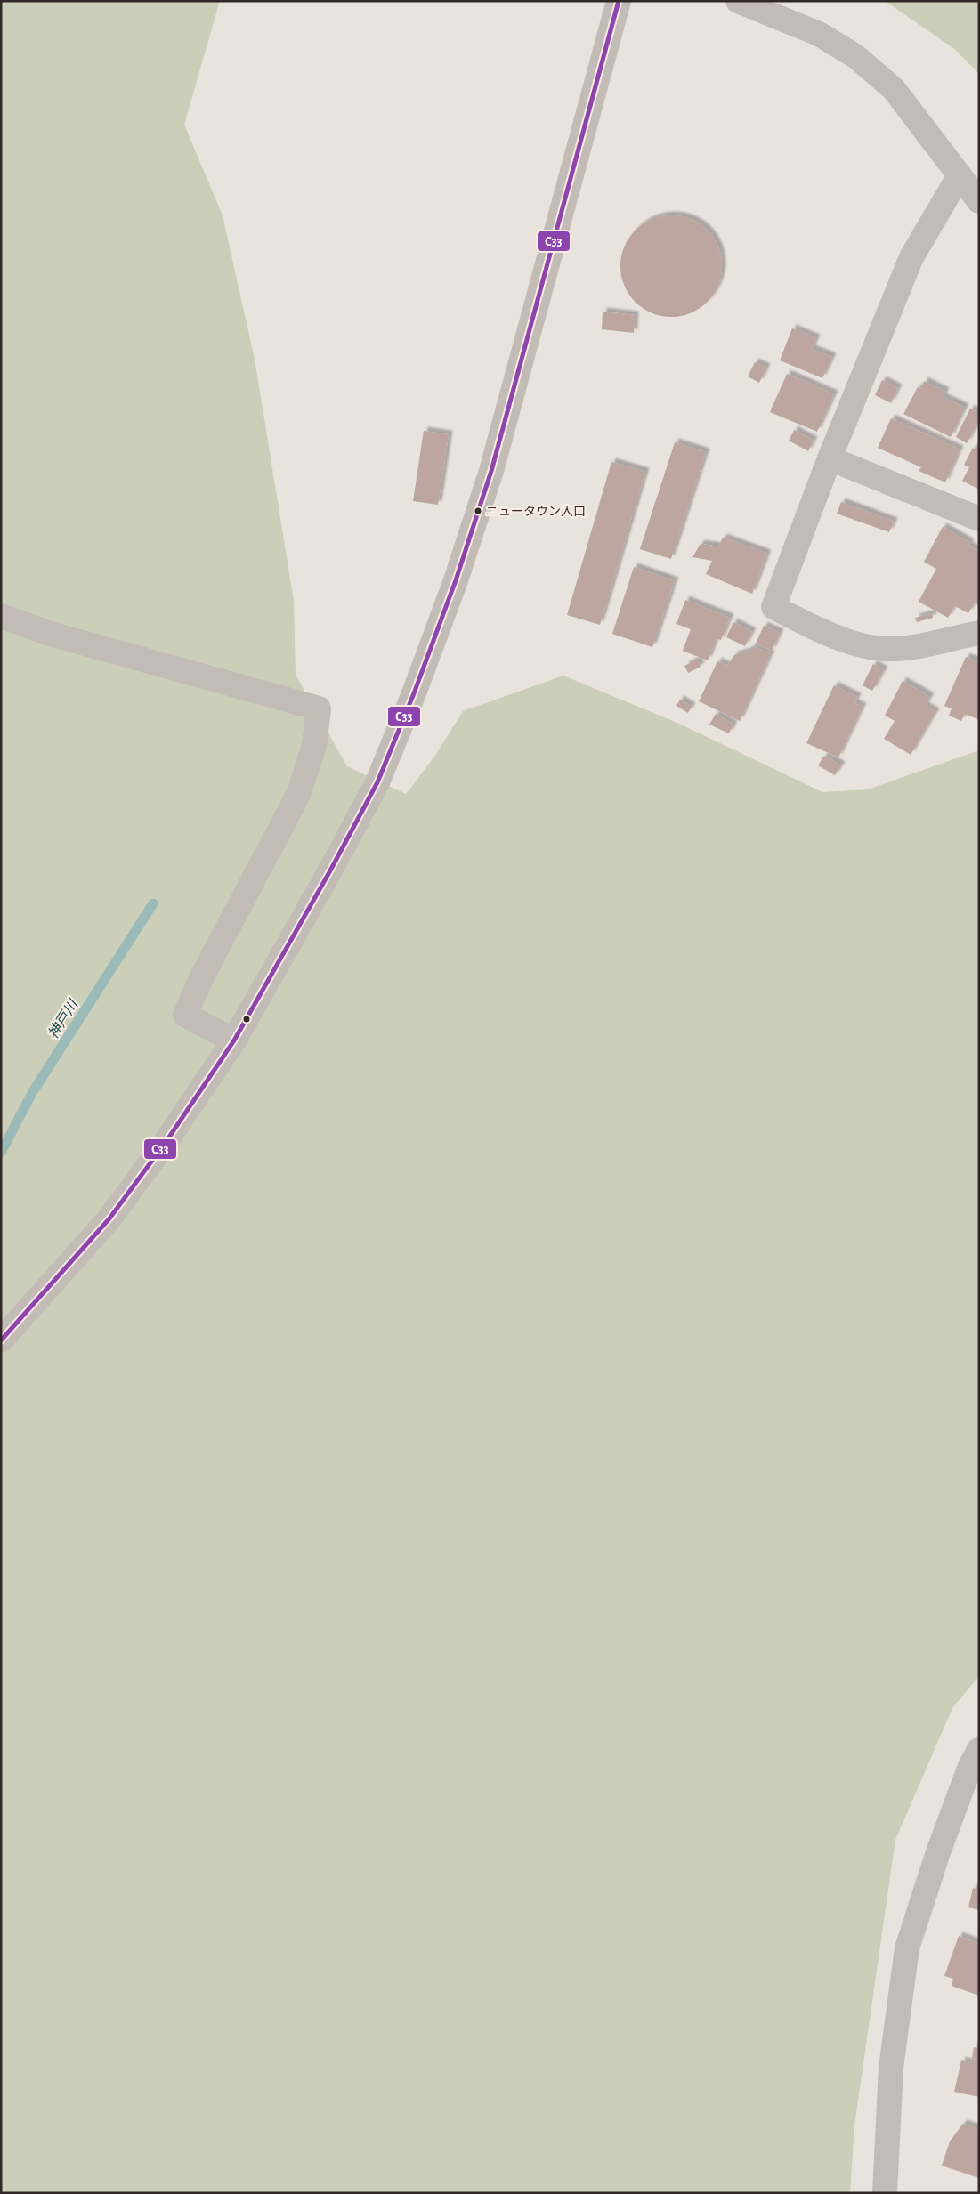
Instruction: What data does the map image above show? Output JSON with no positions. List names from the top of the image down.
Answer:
{
  "water": ["神戸川"],
  "places": ["ニュータウン入口"],
  "lines": ["transit line C33"]
}
